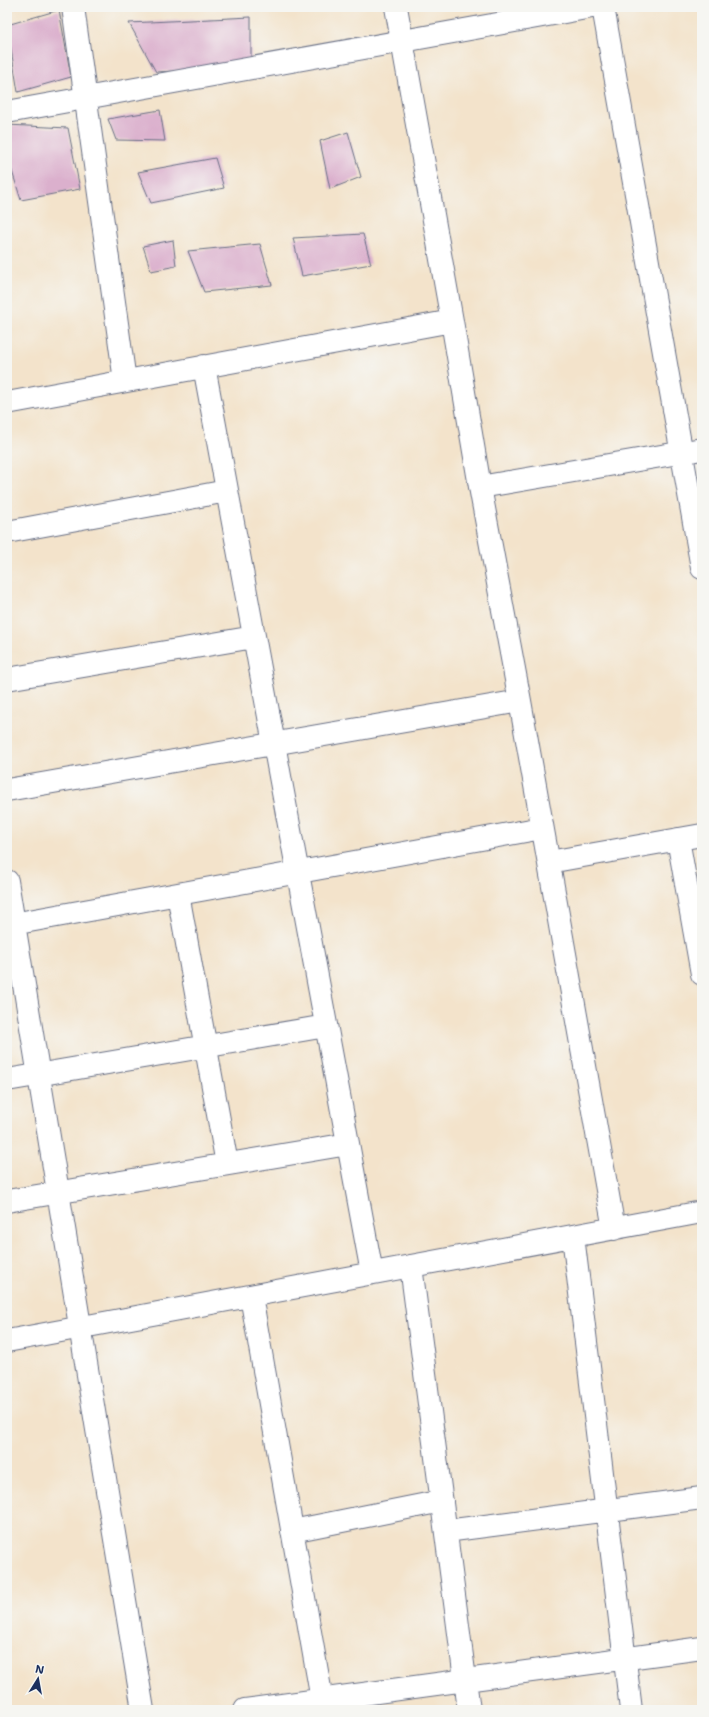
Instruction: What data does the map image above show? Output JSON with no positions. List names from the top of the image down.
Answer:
{
  "north": "top"
}
